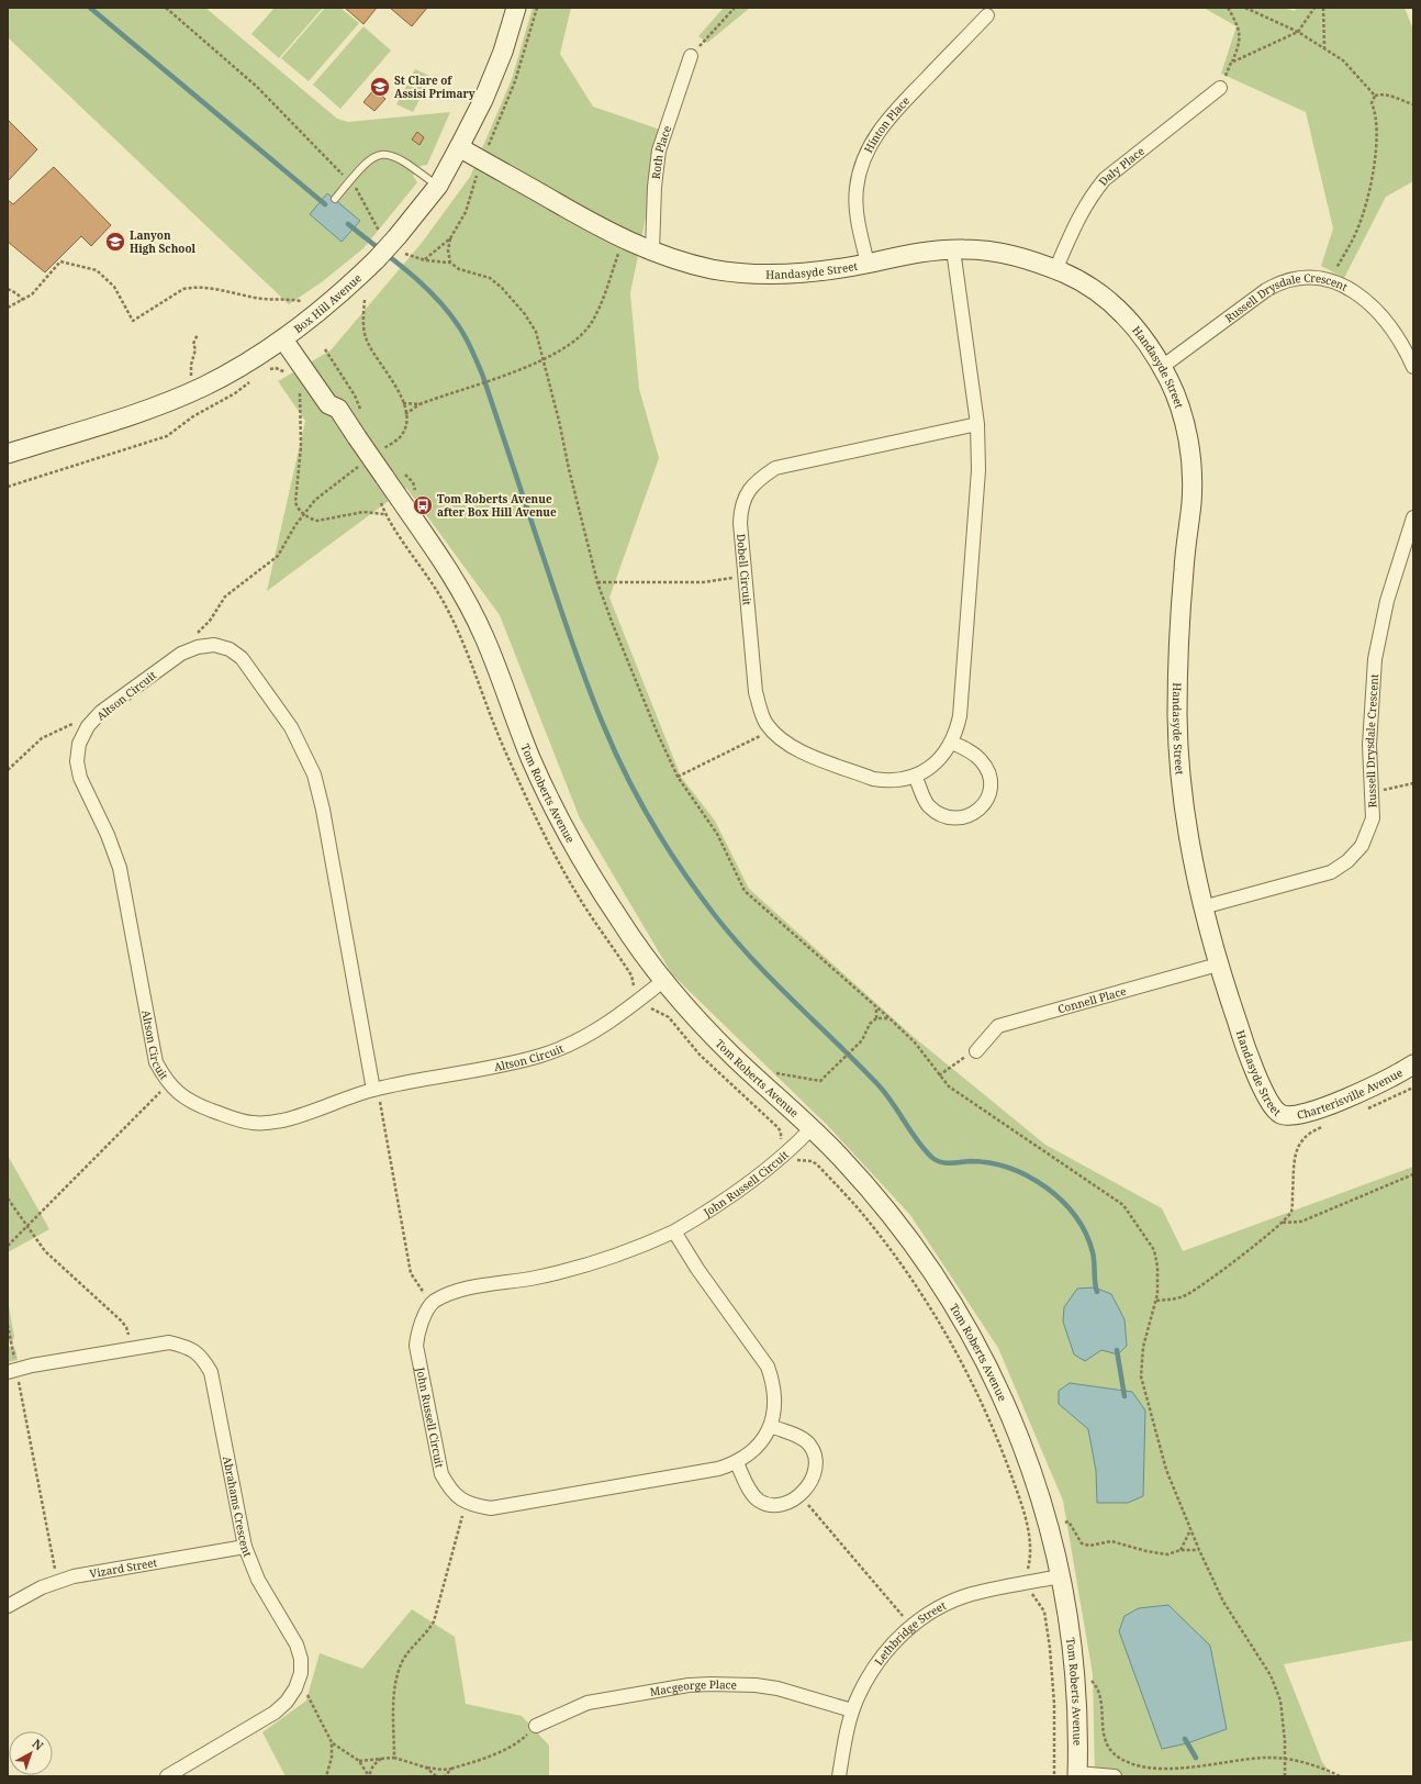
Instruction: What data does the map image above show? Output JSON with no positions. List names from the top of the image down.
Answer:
{
  "streets": {
    "street": [
      "Hinton Place",
      "Roth Place",
      "Daly Place",
      "Handasyde Street",
      "Box Hill Avenue",
      "Russell Drysdale Crescent",
      "Dobell Circuit",
      "Altson Circuit",
      "Tom Roberts Avenue",
      "Connell Place",
      "Charterisville Avenue",
      "John Russell Circuit",
      "Abrahams Crescent",
      "Vizard Street",
      "Lethbridge Street",
      "Macgeorge Place"
    ]
  },
  "crossings": [
    ["Hinton Place", "Handasyde Street"],
    ["Roth Place", "Handasyde Street"],
    ["Daly Place", "Handasyde Street"],
    ["Handasyde Street", "Box Hill Avenue"],
    ["Handasyde Street", "Russell Drysdale Crescent"],
    ["Handasyde Street", "Dobell Circuit"],
    ["Handasyde Street", "Connell Place"],
    ["Handasyde Street", "Charterisville Avenue"],
    ["Box Hill Avenue", "Tom Roberts Avenue"],
    ["Altson Circuit", "Tom Roberts Avenue"],
    ["Tom Roberts Avenue", "John Russell Circuit"],
    ["Tom Roberts Avenue", "Lethbridge Street"],
    ["Abrahams Crescent", "Vizard Street"],
    ["Lethbridge Street", "Macgeorge Place"]
  ],
  "places": {
    "school or university": ["St Clare of Assisi Primary", "Lanyon High School"],
    "bus stop": ["Tom Roberts Avenue after Box Hill Avenue"]
  },
  "north": "top right"
}
